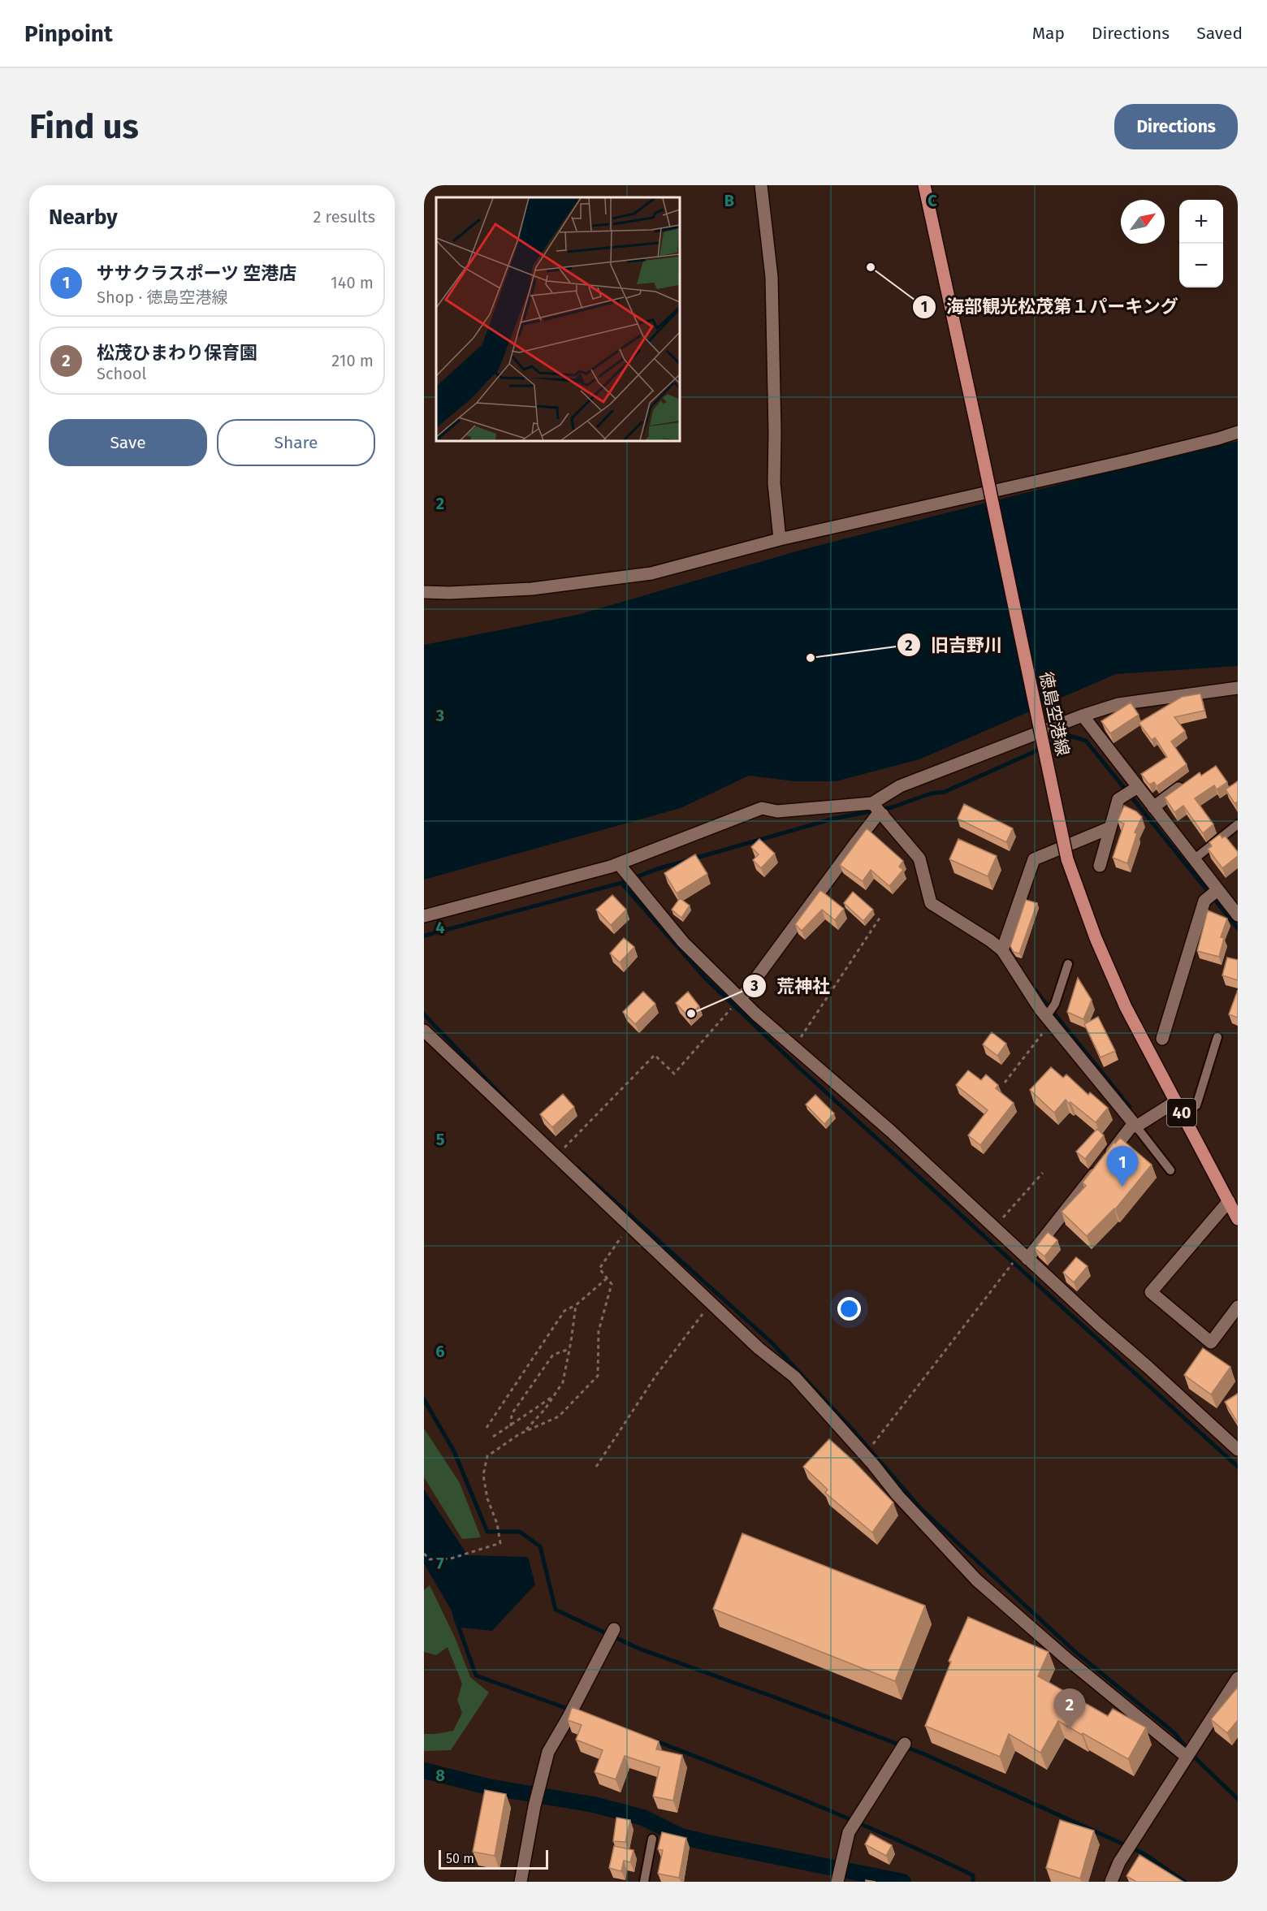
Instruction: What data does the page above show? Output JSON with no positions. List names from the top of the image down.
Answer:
{
  "streets": {
    "main road": ["徳島空港線", "40"]
  },
  "places": ["海部観光松茂第１パーキング", "旧吉野川", "荒神社"],
  "scale_bar": "50 m",
  "north": "top right",
  "page": {
    "header": "Pinpoint",
    "nav": ["Map", "Directions", "Saved"],
    "buttons": [
      "Directions",
      ["Save", "Share"]
    ],
    "title": "Find us",
    "heading": ["Nearby", "2 results"],
    "map_buttons": ["+", "−"],
    "list": [
      {
        "mark": "1",
        "name": "ササクラスポーツ 空港店",
        "note": "Shop · 徳島空港線",
        "value": "140 m"
      },
      {
        "mark": "2",
        "name": "松茂ひまわり保育園",
        "note": "School",
        "value": "210 m"
      }
    ],
    "pins": ["1", "2"],
    "scale": "50 m"
  },
  "grid": {
    "columns": ["B", "C"],
    "rows": [
      "2",
      "3",
      "4",
      "5",
      "6",
      "7",
      "8"
    ]
  }
}
